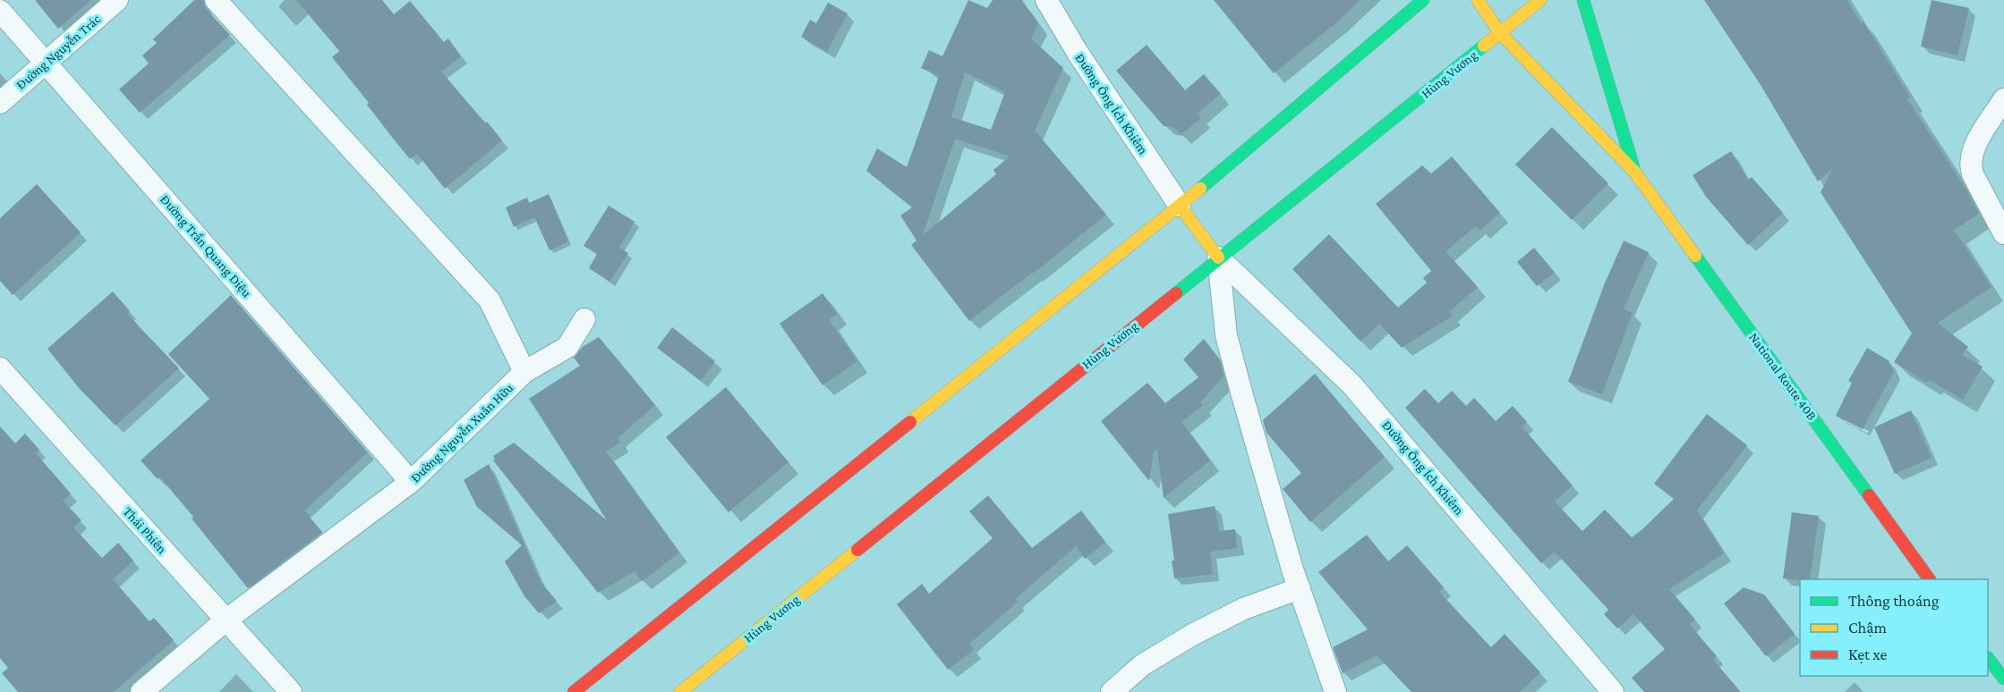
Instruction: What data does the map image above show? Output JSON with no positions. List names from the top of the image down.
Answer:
{
  "streets": {
    "main road": ["Hùng Vương", "National Route 40B"],
    "street": [
      "Đường Nguyễn Trác",
      "Đường Ông Ích Khiêm",
      "Đường Trần Quang Diệu",
      "Đường Nguyễn Xuân Hữu",
      "Thái Phiên"
    ]
  },
  "crossings": [
    ["Đường Nguyễn Trác", "Đường Trần Quang Diệu"],
    ["Hùng Vương", "Đường Ông Ích Khiêm"],
    ["Đường Trần Quang Diệu", "Đường Nguyễn Xuân Hữu"],
    ["Đường Nguyễn Xuân Hữu", "Thái Phiên"]
  ],
  "legend": ["Thông thoáng", "Chậm", "Kẹt xe"]
}
